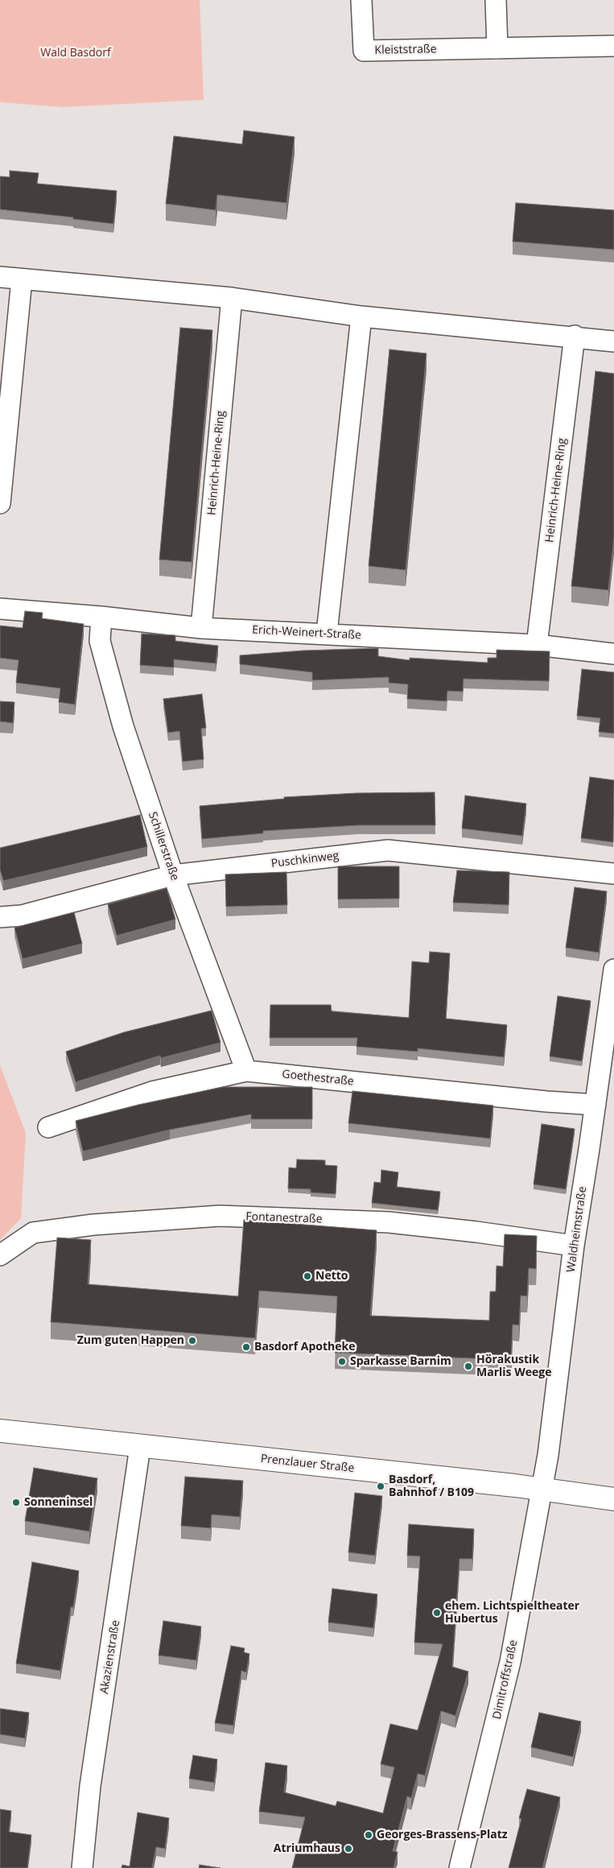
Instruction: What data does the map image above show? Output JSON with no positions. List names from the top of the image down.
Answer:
{
  "streets": {
    "main road": ["Prenzlauer Straße"],
    "street": [
      "Kleiststraße",
      "Heinrich-Heine-Ring",
      "Erich-Weinert-Straße",
      "Schillerstraße",
      "Puschkinweg",
      "Goethestraße",
      "Fontanestraße",
      "Waldheimstraße",
      "Akazienstraße",
      "Dimitroffstraße"
    ]
  },
  "crossings": [
    ["Heinrich-Heine-Ring", "Erich-Weinert-Straße"],
    ["Erich-Weinert-Straße", "Schillerstraße"],
    ["Schillerstraße", "Puschkinweg"],
    ["Schillerstraße", "Goethestraße"],
    ["Goethestraße", "Waldheimstraße"],
    ["Fontanestraße", "Waldheimstraße"],
    ["Waldheimstraße", "Prenzlauer Straße"],
    ["Waldheimstraße", "Dimitroffstraße"],
    ["Prenzlauer Straße", "Akazienstraße"],
    ["Prenzlauer Straße", "Dimitroffstraße"]
  ],
  "parks": ["Wald Basdorf"],
  "places": [
    "Netto",
    "Zum guten Happen",
    "Basdorf Apotheke",
    "Sparkasse Barnim",
    "Hörakustik Marlis Weege",
    "Basdorf, Bahnhof / B109",
    "Sonneninsel",
    "ehem. Lichtspieltheater Hubertus",
    "Georges-Brassens-Platz",
    "Atriumhaus"
  ]
}
